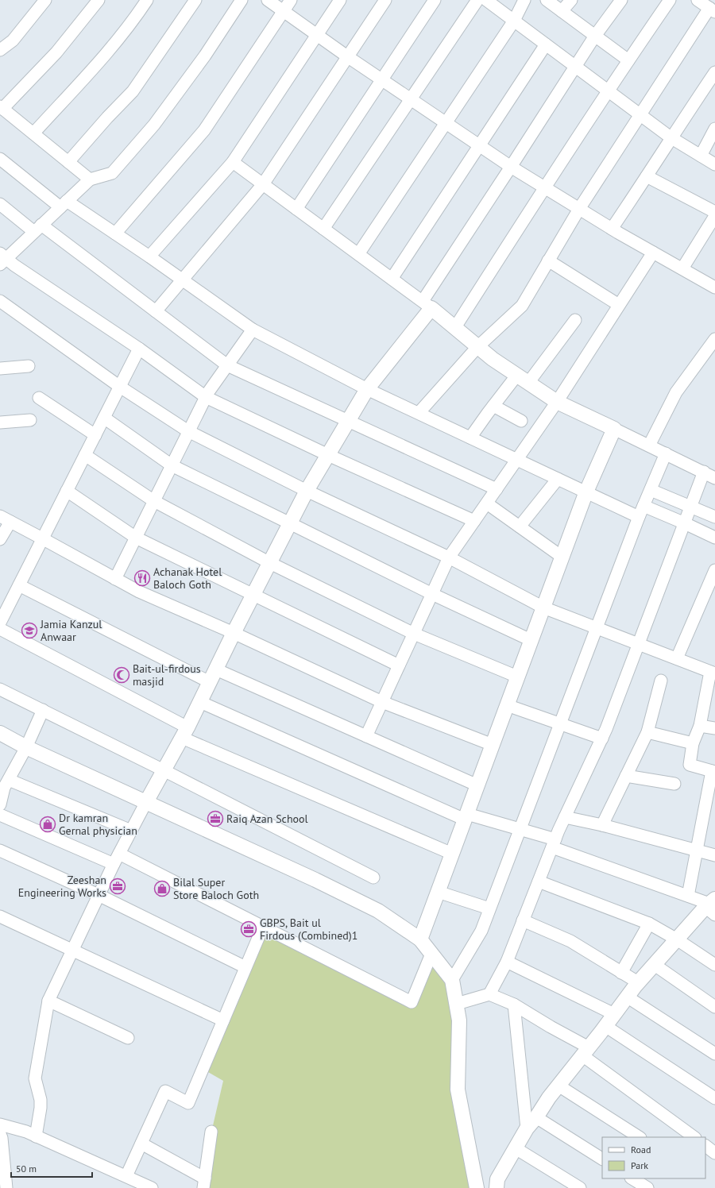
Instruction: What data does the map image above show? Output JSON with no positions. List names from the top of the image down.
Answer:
{
  "places": {
    "restaurant": ["Achanak Hotel Baloch Goth"],
    "school or university": ["Jamia Kanzul Anwaar"],
    "mosque": ["Bait-ul-firdous masjid"],
    "office": ["Raiq Azan School", "Zeeshan Engineering Works", "GBPS, Bait ul Firdous (Combined)1"],
    "shop": ["Dr kamran Gernal physician", "Bilal Super Store Baloch Goth"]
  },
  "legend": ["Road", "Park"],
  "scale_bar": "50 m"
}
